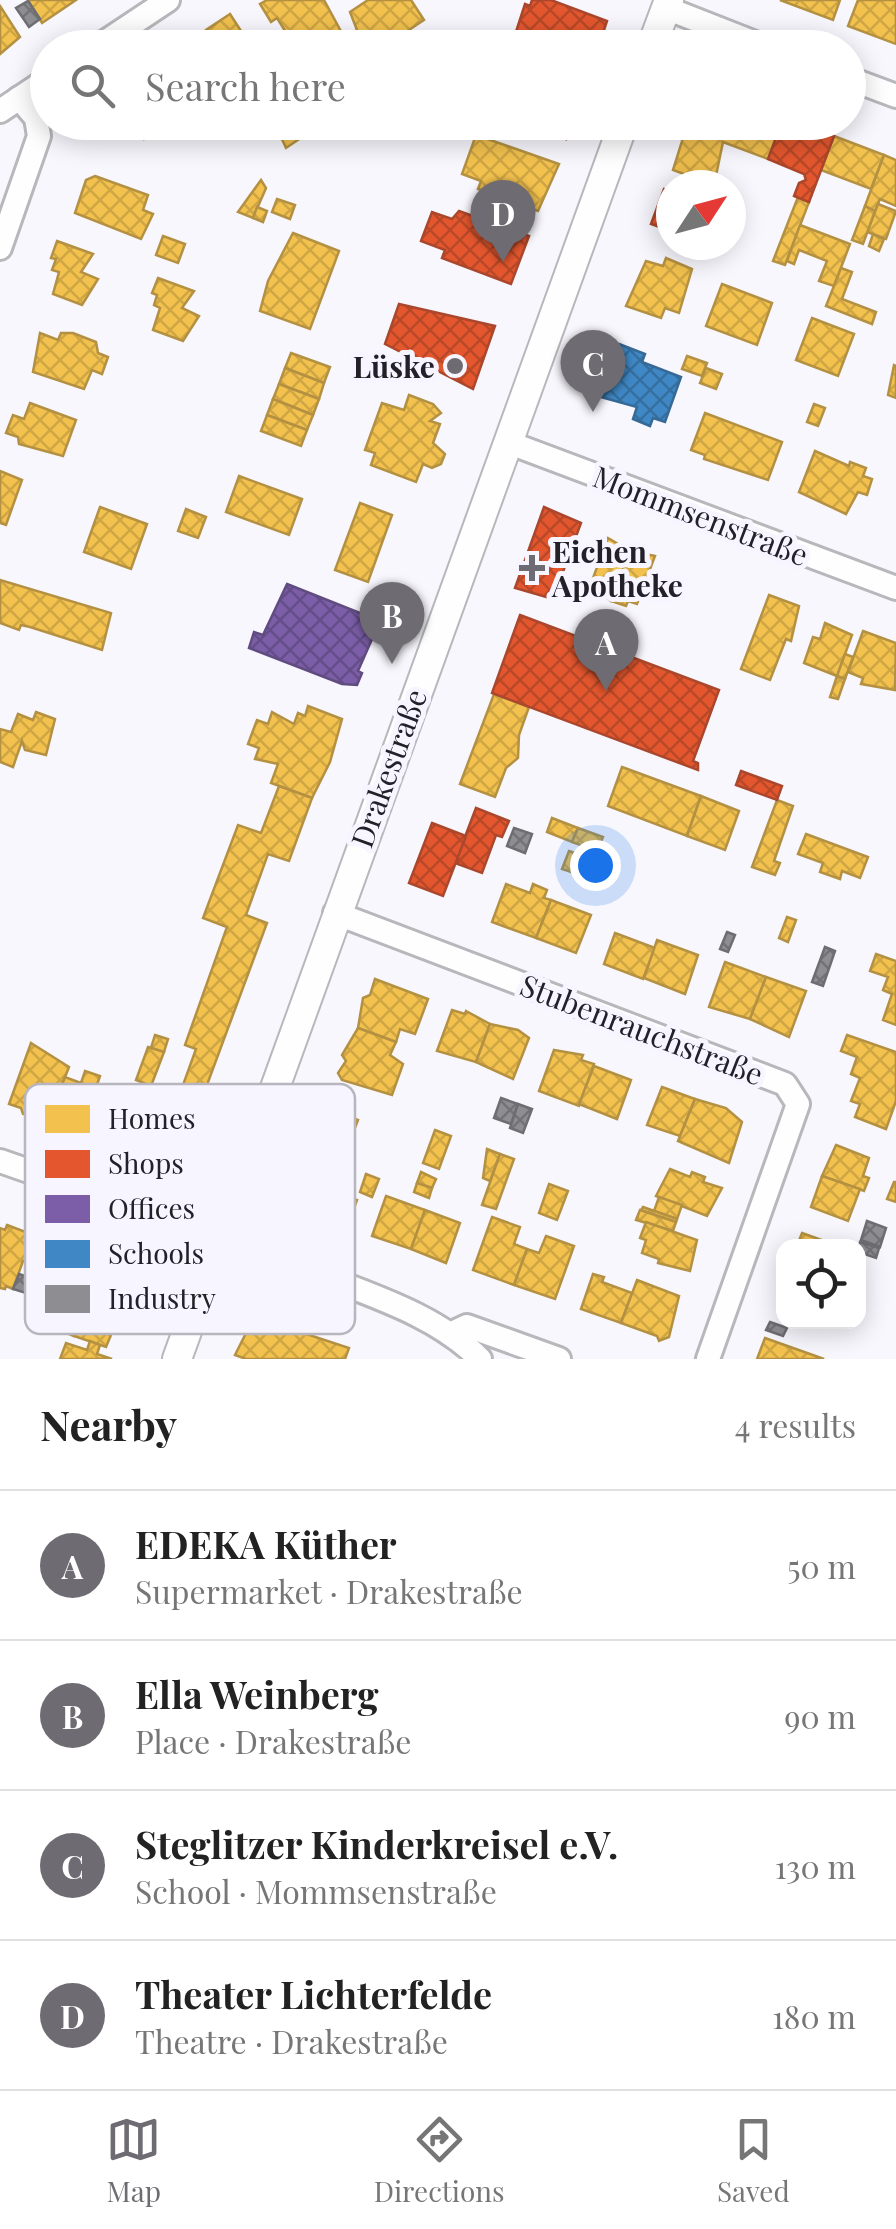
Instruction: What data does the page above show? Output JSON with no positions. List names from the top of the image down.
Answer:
{
  "streets": {
    "main road": ["Drakestraße"],
    "street": ["Mommsenstraße", "Stubenrauchstraße"]
  },
  "crossings": [
    ["Mommsenstraße", "Drakestraße"],
    ["Drakestraße", "Stubenrauchstraße"]
  ],
  "places": {
    "other": ["Lüske"],
    "health": ["Eichen Apotheke"]
  },
  "legend": [
    "Homes",
    "Shops",
    "Offices",
    "Schools",
    "Industry"
  ],
  "north": "top right",
  "page": {
    "search": "Search here",
    "pins": [
      "D",
      "C",
      "B",
      "A"
    ],
    "heading": ["Nearby", "4 results"],
    "list": [
      {
        "mark": "A",
        "name": "EDEKA Küther",
        "note": "Supermarket · Drakestraße",
        "value": "50 m"
      },
      {
        "mark": "B",
        "name": "Ella Weinberg",
        "note": "Place · Drakestraße",
        "value": "90 m"
      },
      {
        "mark": "C",
        "name": "Steglitzer Kinderkreisel e.V.",
        "note": "School · Mommsenstraße",
        "value": "130 m"
      },
      {
        "mark": "D",
        "name": "Theater Lichterfelde",
        "note": "Theatre · Drakestraße",
        "value": "180 m"
      }
    ],
    "nav": ["Map", "Directions", "Saved"]
  }
}
